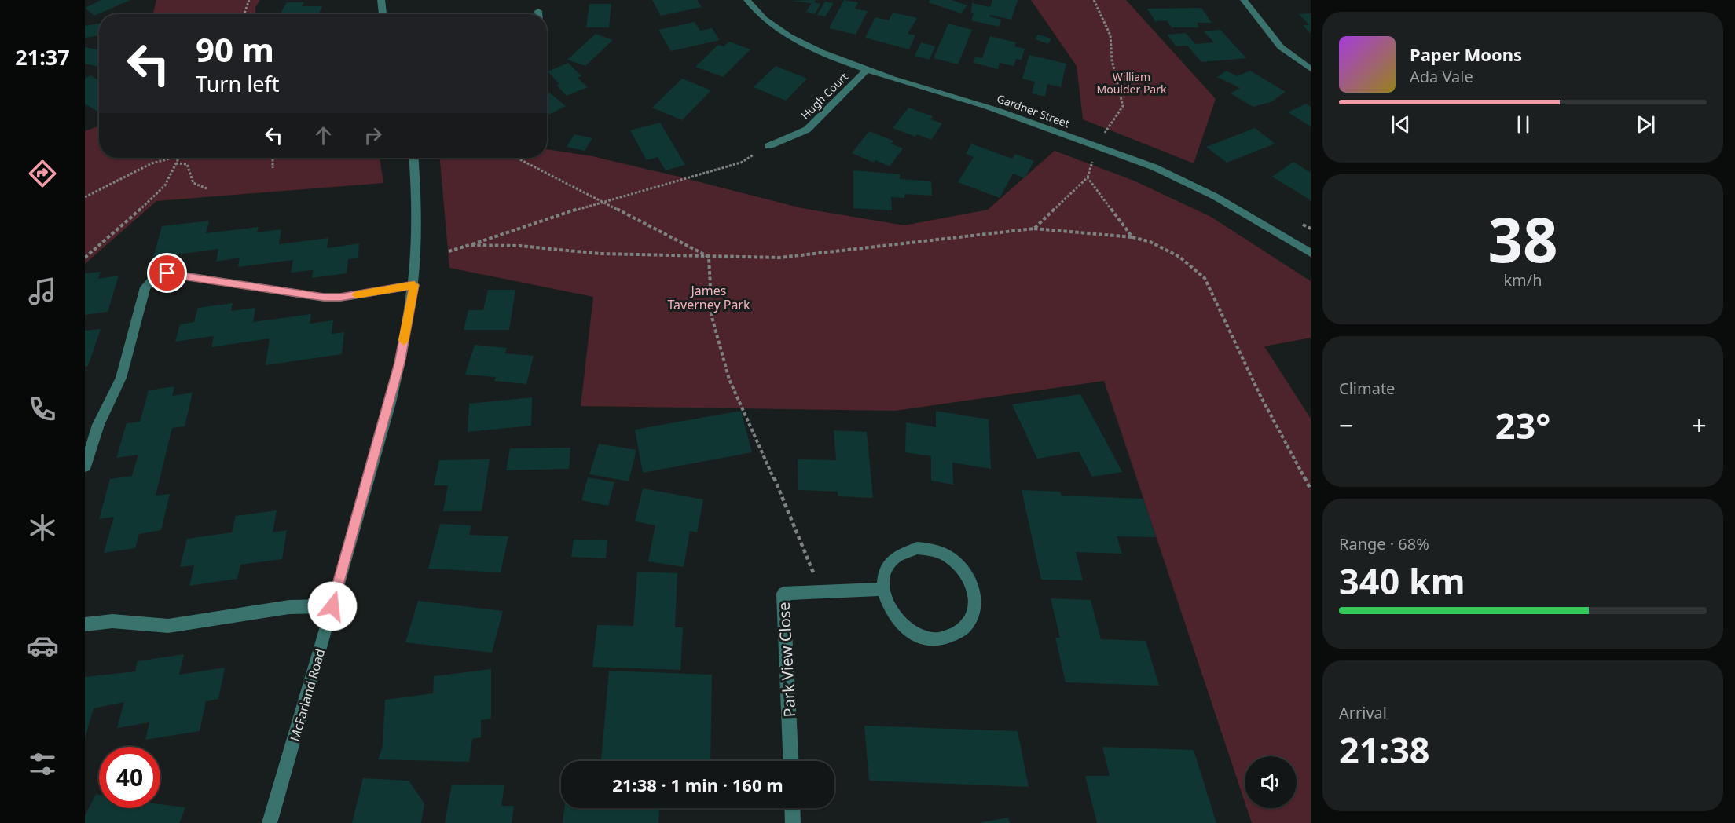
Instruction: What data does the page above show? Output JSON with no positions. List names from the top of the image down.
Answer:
{
  "streets": {
    "street": [
      "Hugh Court",
      "Gardner Street",
      "Park View Close",
      "McFarland Road"
    ]
  },
  "crossings": [
    ["Hugh Court", "Gardner Street"]
  ],
  "parks": ["William Moulder Park", "James Taverney Park"],
  "page": {
    "tabs": "21:37",
    "turn": ["90 m", "Turn left"],
    "song": ["Paper Moons", "Ada Vale"],
    "tile": [
      ["38", "km/h"],
      "Climate",
      ["Range · 68%", "340 km"],
      ["Arrival", "21:38"]
    ],
    "heat": ["−", "23°", "+"],
    "limit": "40",
    "trip": "21:38 · 1 min · 160 m"
  }
}
